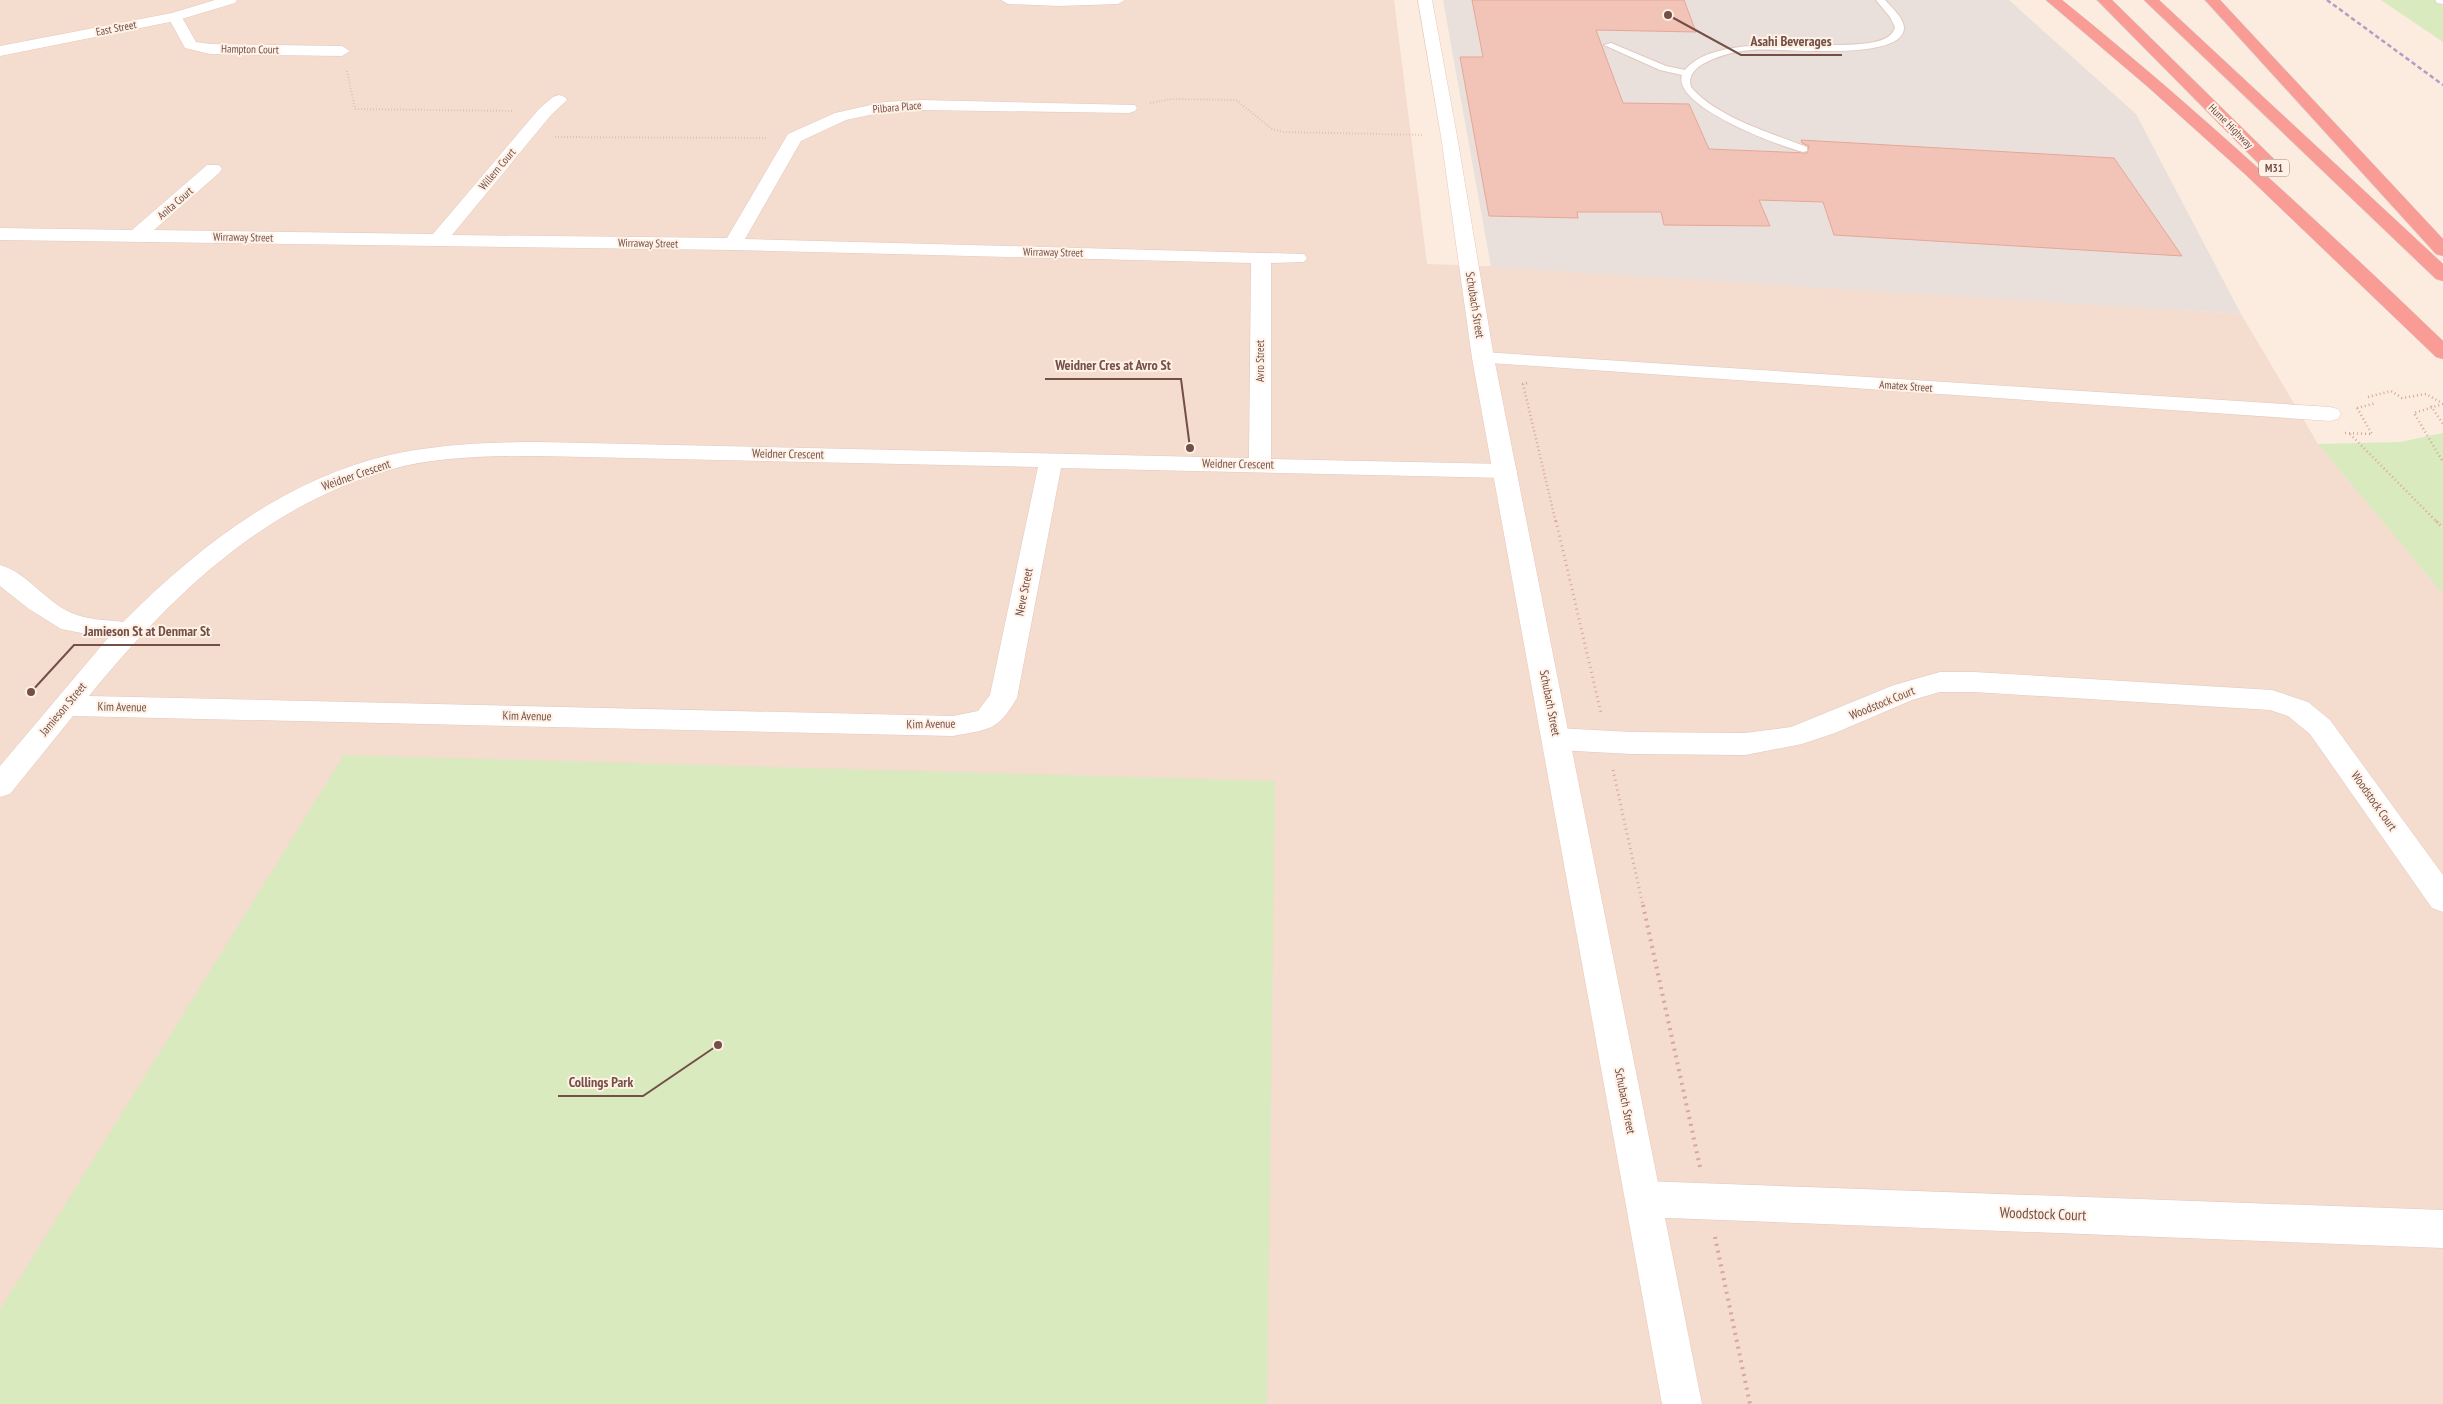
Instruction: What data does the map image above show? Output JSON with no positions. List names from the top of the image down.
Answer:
{
  "streets": {
    "highway": ["Hume Highway", "M31"],
    "street": [
      "East Street",
      "Hampton Court",
      "Pilbara Place",
      "Willern Court",
      "Anita Court",
      "Wirraway Street",
      "Schubach Street",
      "Avro Street",
      "Amatex Street",
      "Weidner Crescent",
      "Neve Street",
      "Woodstock Court",
      "Kim Avenue",
      "Jamieson Street"
    ]
  },
  "crossings": [
    ["East Street", "Hampton Court"],
    ["Willern Court", "Wirraway Street"],
    ["Anita Court", "Wirraway Street"],
    ["Wirraway Street", "Avro Street"],
    ["Schubach Street", "Amatex Street"],
    ["Schubach Street", "Weidner Crescent"],
    ["Schubach Street", "Woodstock Court"],
    ["Avro Street", "Weidner Crescent"],
    ["Weidner Crescent", "Neve Street"],
    ["Weidner Crescent", "Jamieson Street"],
    ["Neve Street", "Kim Avenue"],
    ["Kim Avenue", "Jamieson Street"]
  ],
  "places": [
    "Asahi Beverages",
    "Weidner Cres at Avro St",
    "Jamieson St at Denmar St",
    "Collings Park"
  ]
}
